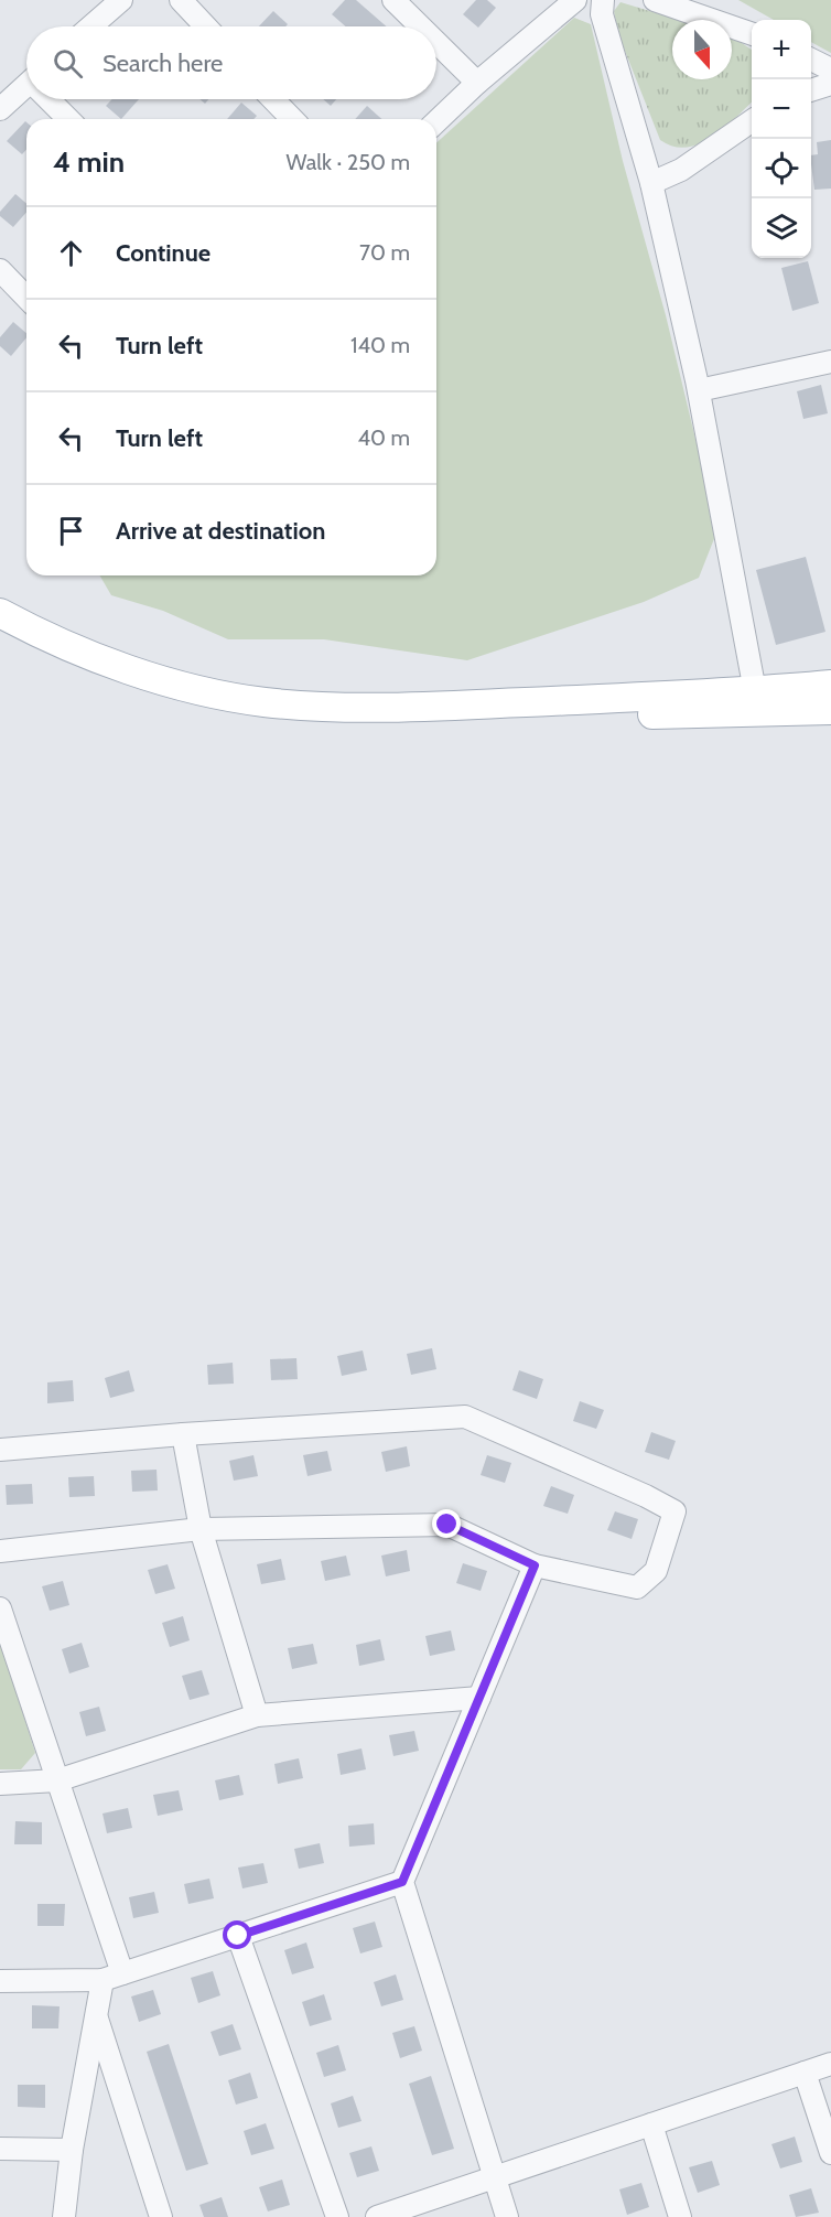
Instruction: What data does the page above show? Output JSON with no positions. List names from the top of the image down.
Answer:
{
  "north": "bottom",
  "page": {
    "map_buttons": ["+", "−"],
    "search": "Search here",
    "heading": ["4 min", "Walk · 250 m"],
    "list": [
      ["Continue", "70 m"],
      ["Turn left", "140 m"],
      ["Turn left", "40 m"],
      "Arrive at destination"
    ]
  }
}
